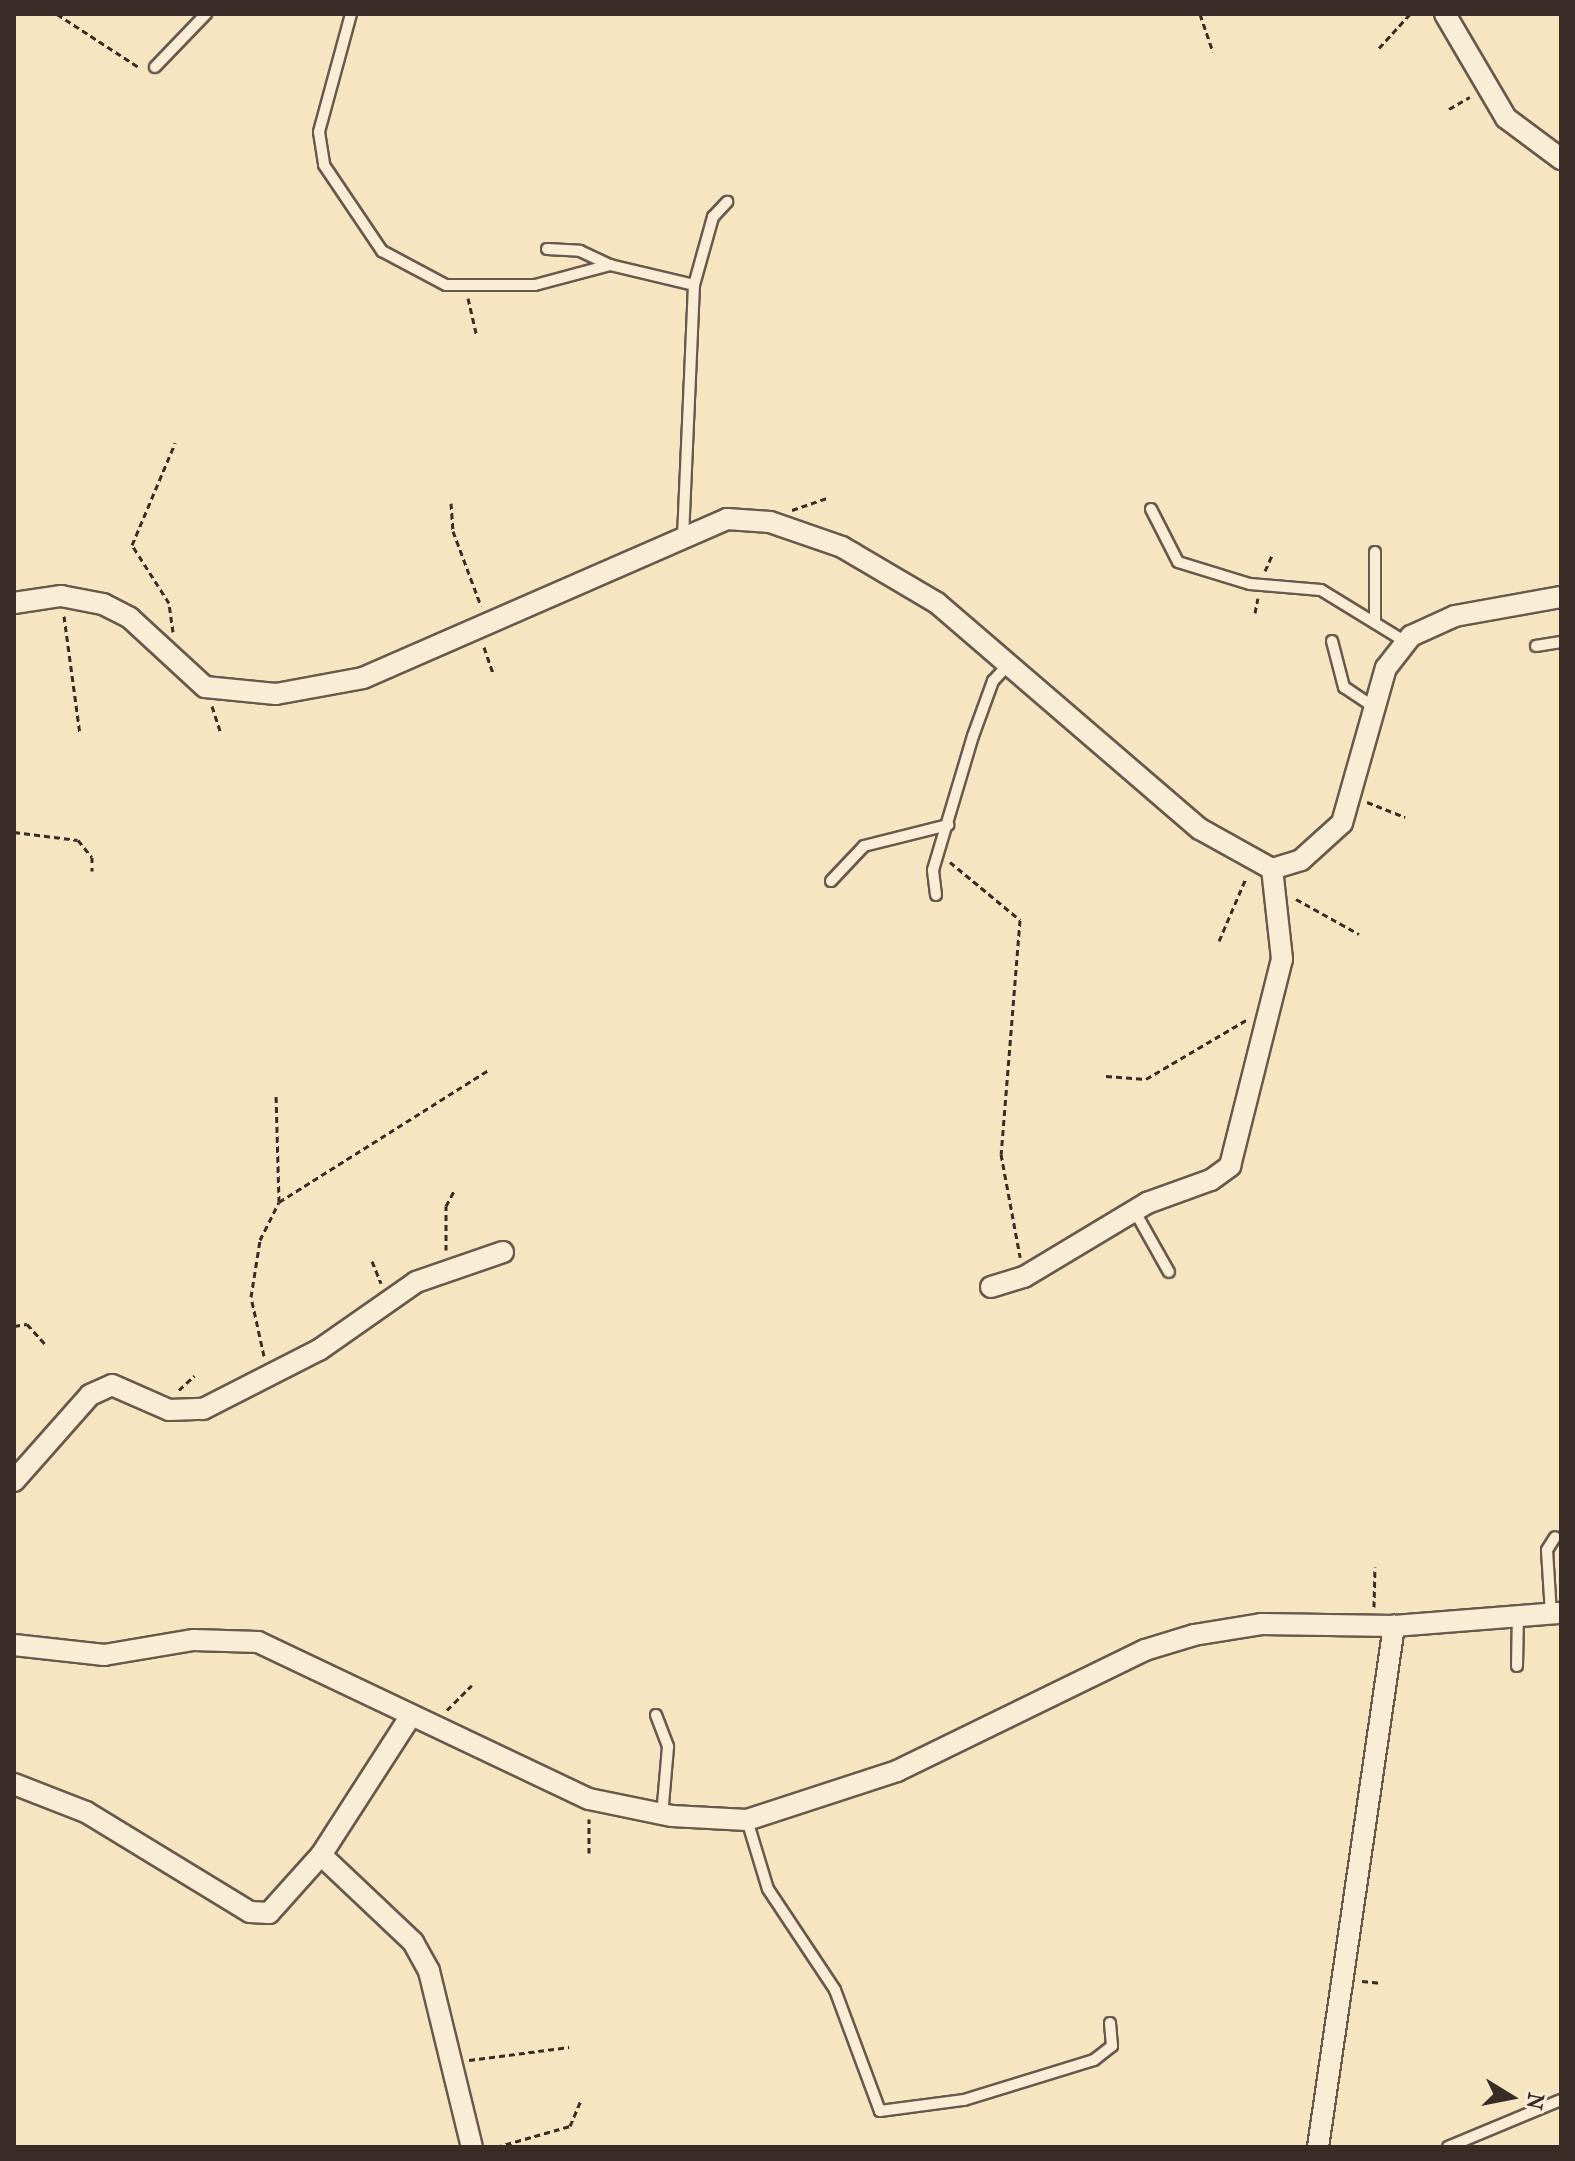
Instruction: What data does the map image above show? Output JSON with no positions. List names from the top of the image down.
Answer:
{
  "north": "right"
}
